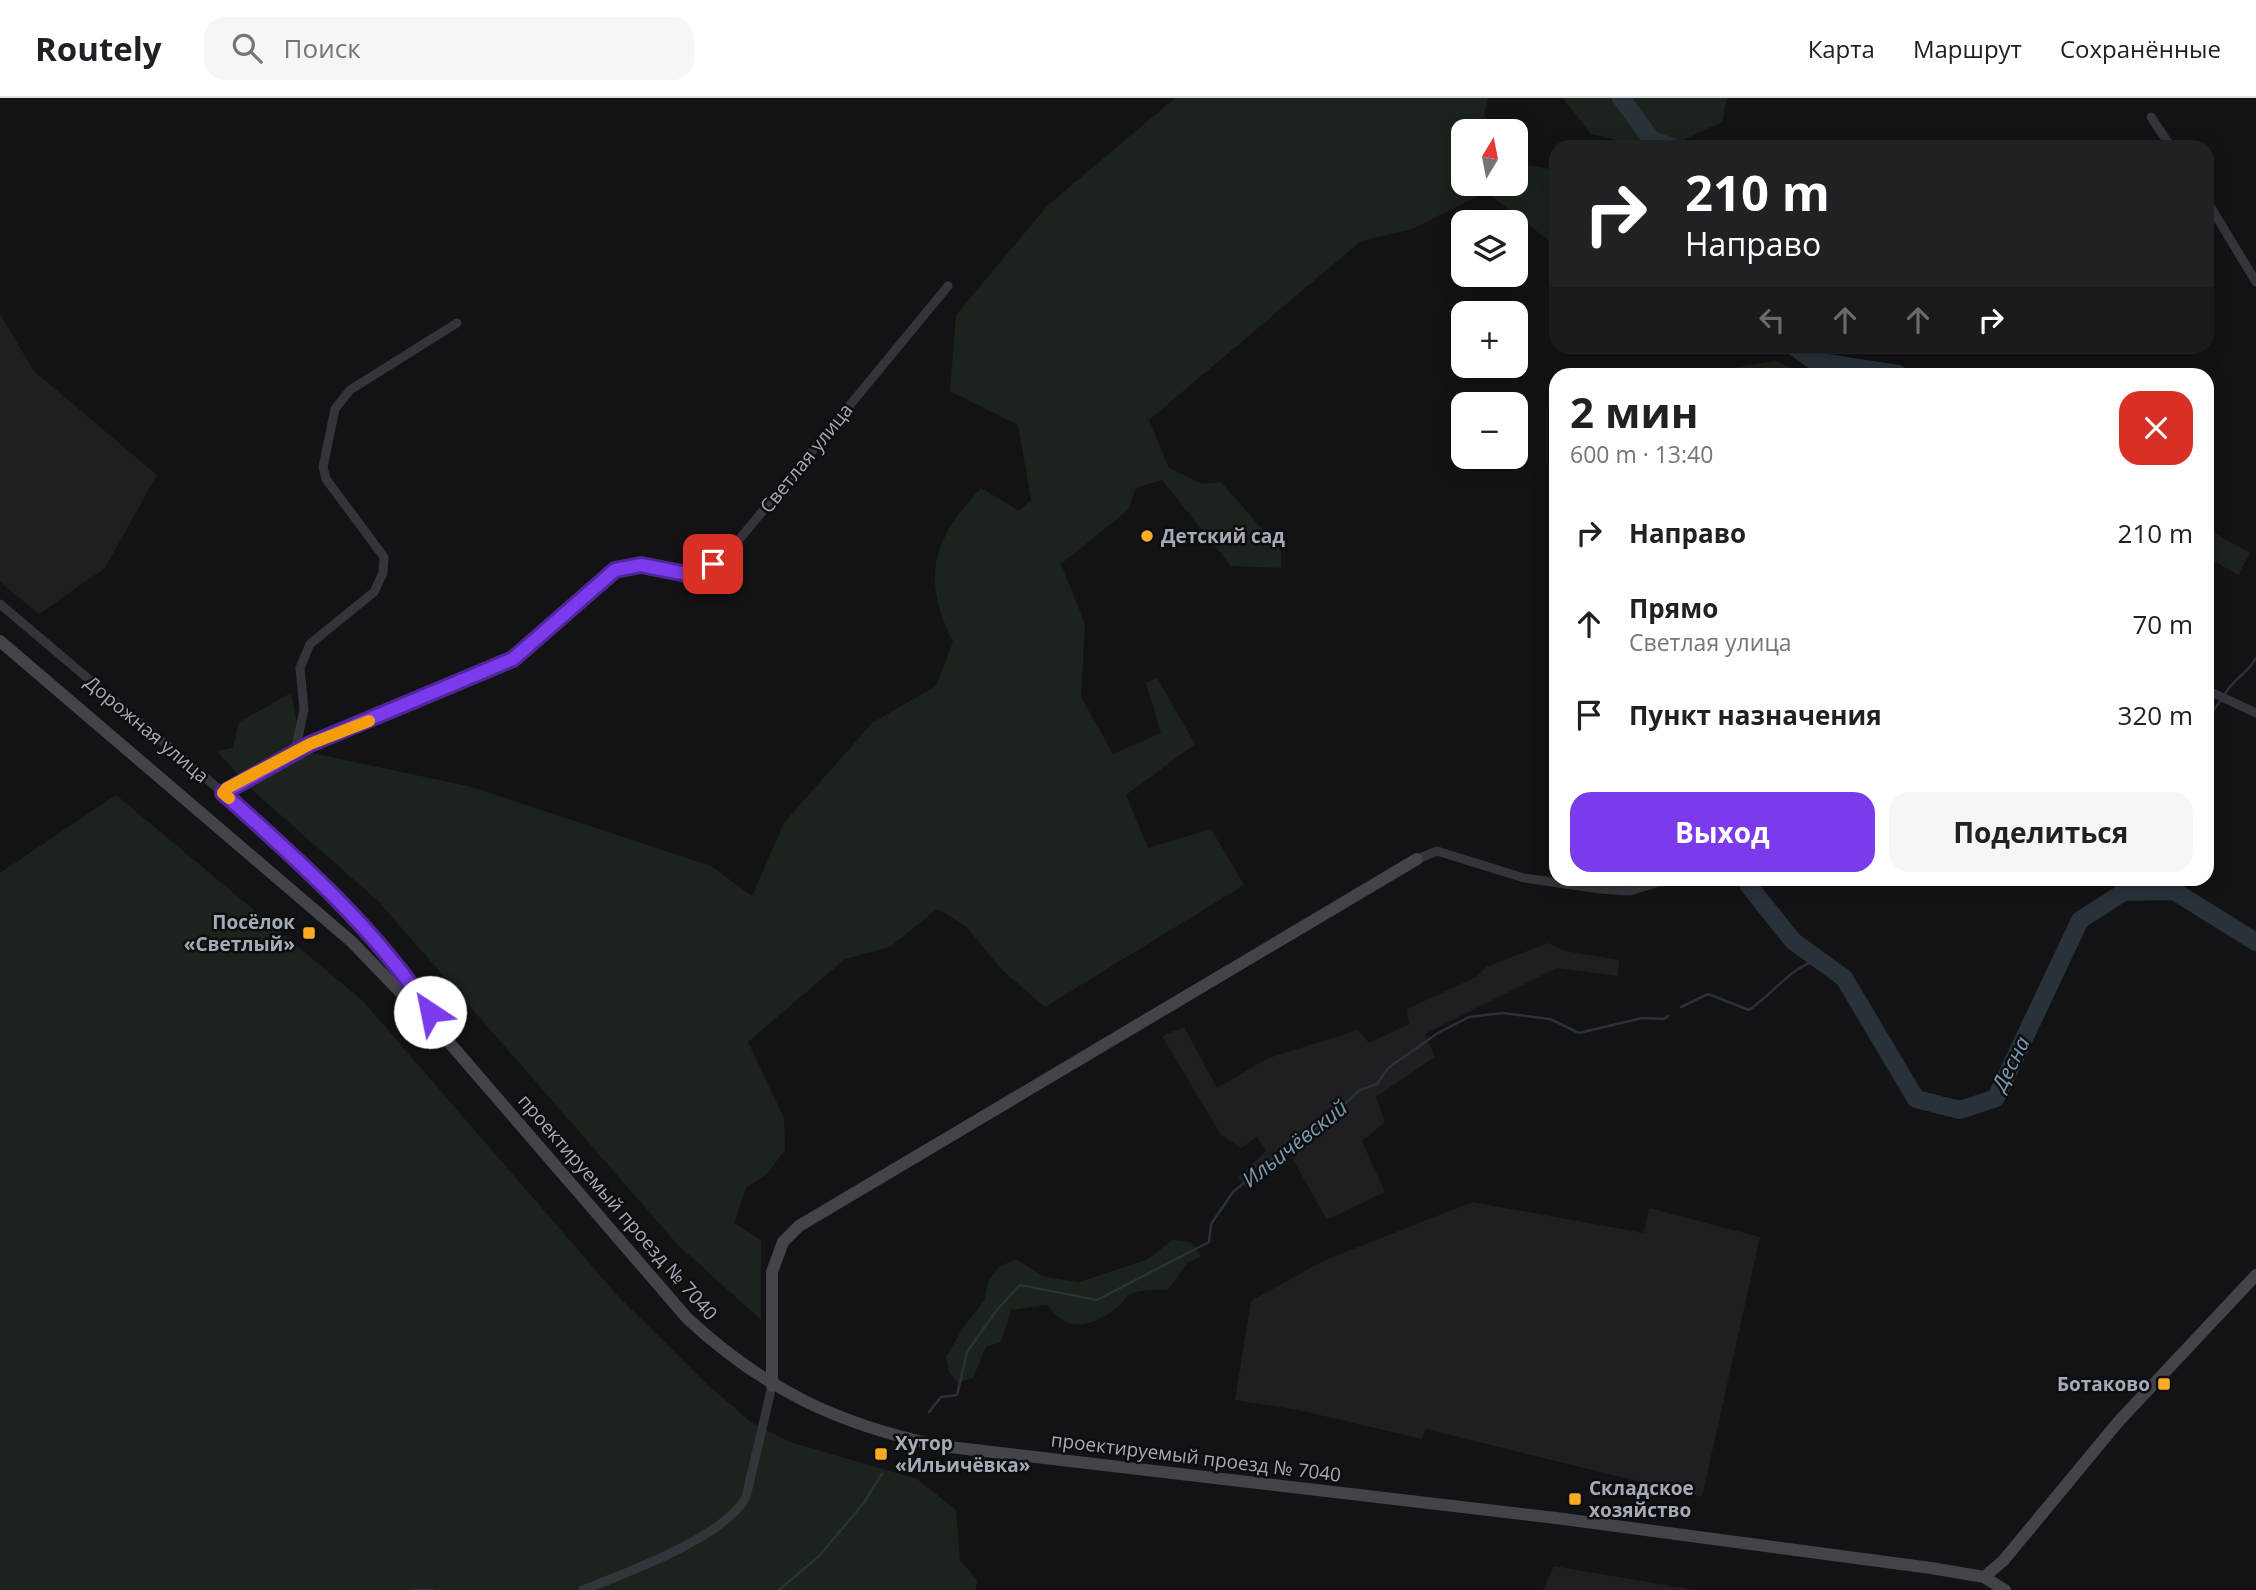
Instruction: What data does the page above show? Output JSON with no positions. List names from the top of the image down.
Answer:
{
  "streets": {
    "main road": ["проектируемый проезд № 7040"],
    "street": ["Светлая улица", "Дорожная улица"]
  },
  "crossings": [
    ["Светлая улица", "Дорожная улица"],
    ["Дорожная улица", "проектируемый проезд № 7040"]
  ],
  "water": ["Десна", "Ильичёвский"],
  "places": {
    "other": ["Детский сад"],
    "transit": [
      "Посёлок «Светлый»",
      "Ботаково",
      "Хутор «Ильичёвка»",
      "Складское хозяйство"
    ]
  },
  "north": "top",
  "page": {
    "header": "Routely",
    "search": "Поиск",
    "nav": ["Карта", "Маршрут", "Сохранённые"],
    "map_buttons": ["+", "−"],
    "turn": ["210 m", "Направо"],
    "heading": ["2 мин", "600 m · 13:40"],
    "list": [
      {
        "name": "Направо",
        "value": "210 m"
      },
      {
        "name": "Прямо",
        "note": "Светлая улица",
        "value": "70 m"
      },
      {
        "name": "Пункт назначения",
        "value": "320 m"
      }
    ],
    "buttons": ["Выход", "Поделиться"]
  }
}
